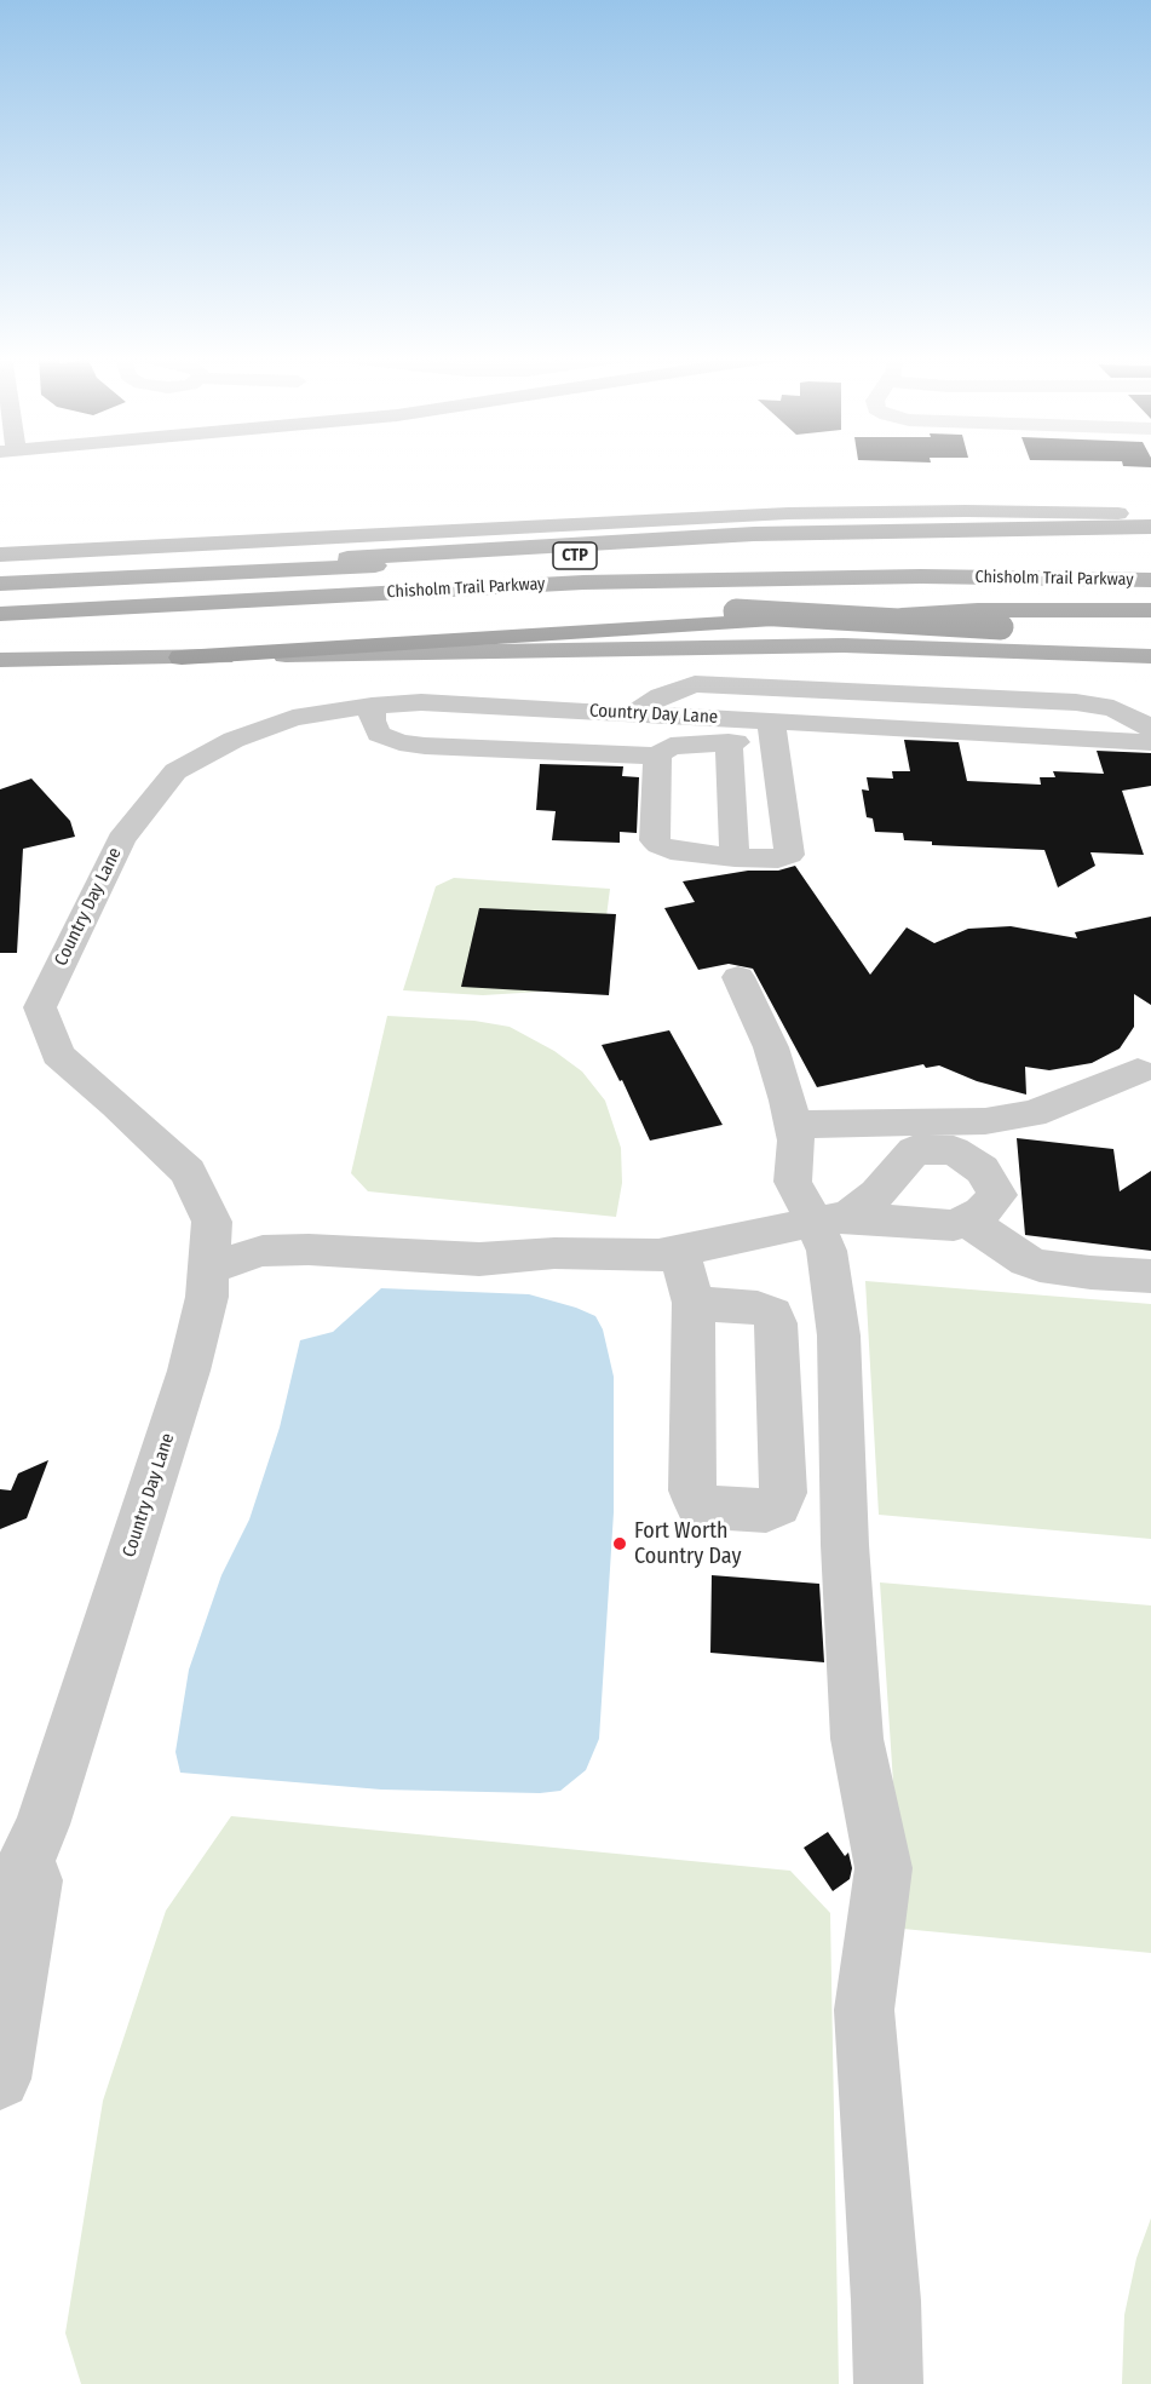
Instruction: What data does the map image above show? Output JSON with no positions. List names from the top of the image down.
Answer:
{
  "streets": {
    "highway": ["CTP", "Chisholm Trail Parkway"],
    "street": ["Country Day Lane"]
  },
  "places": ["Fort Worth Country Day"]
}
